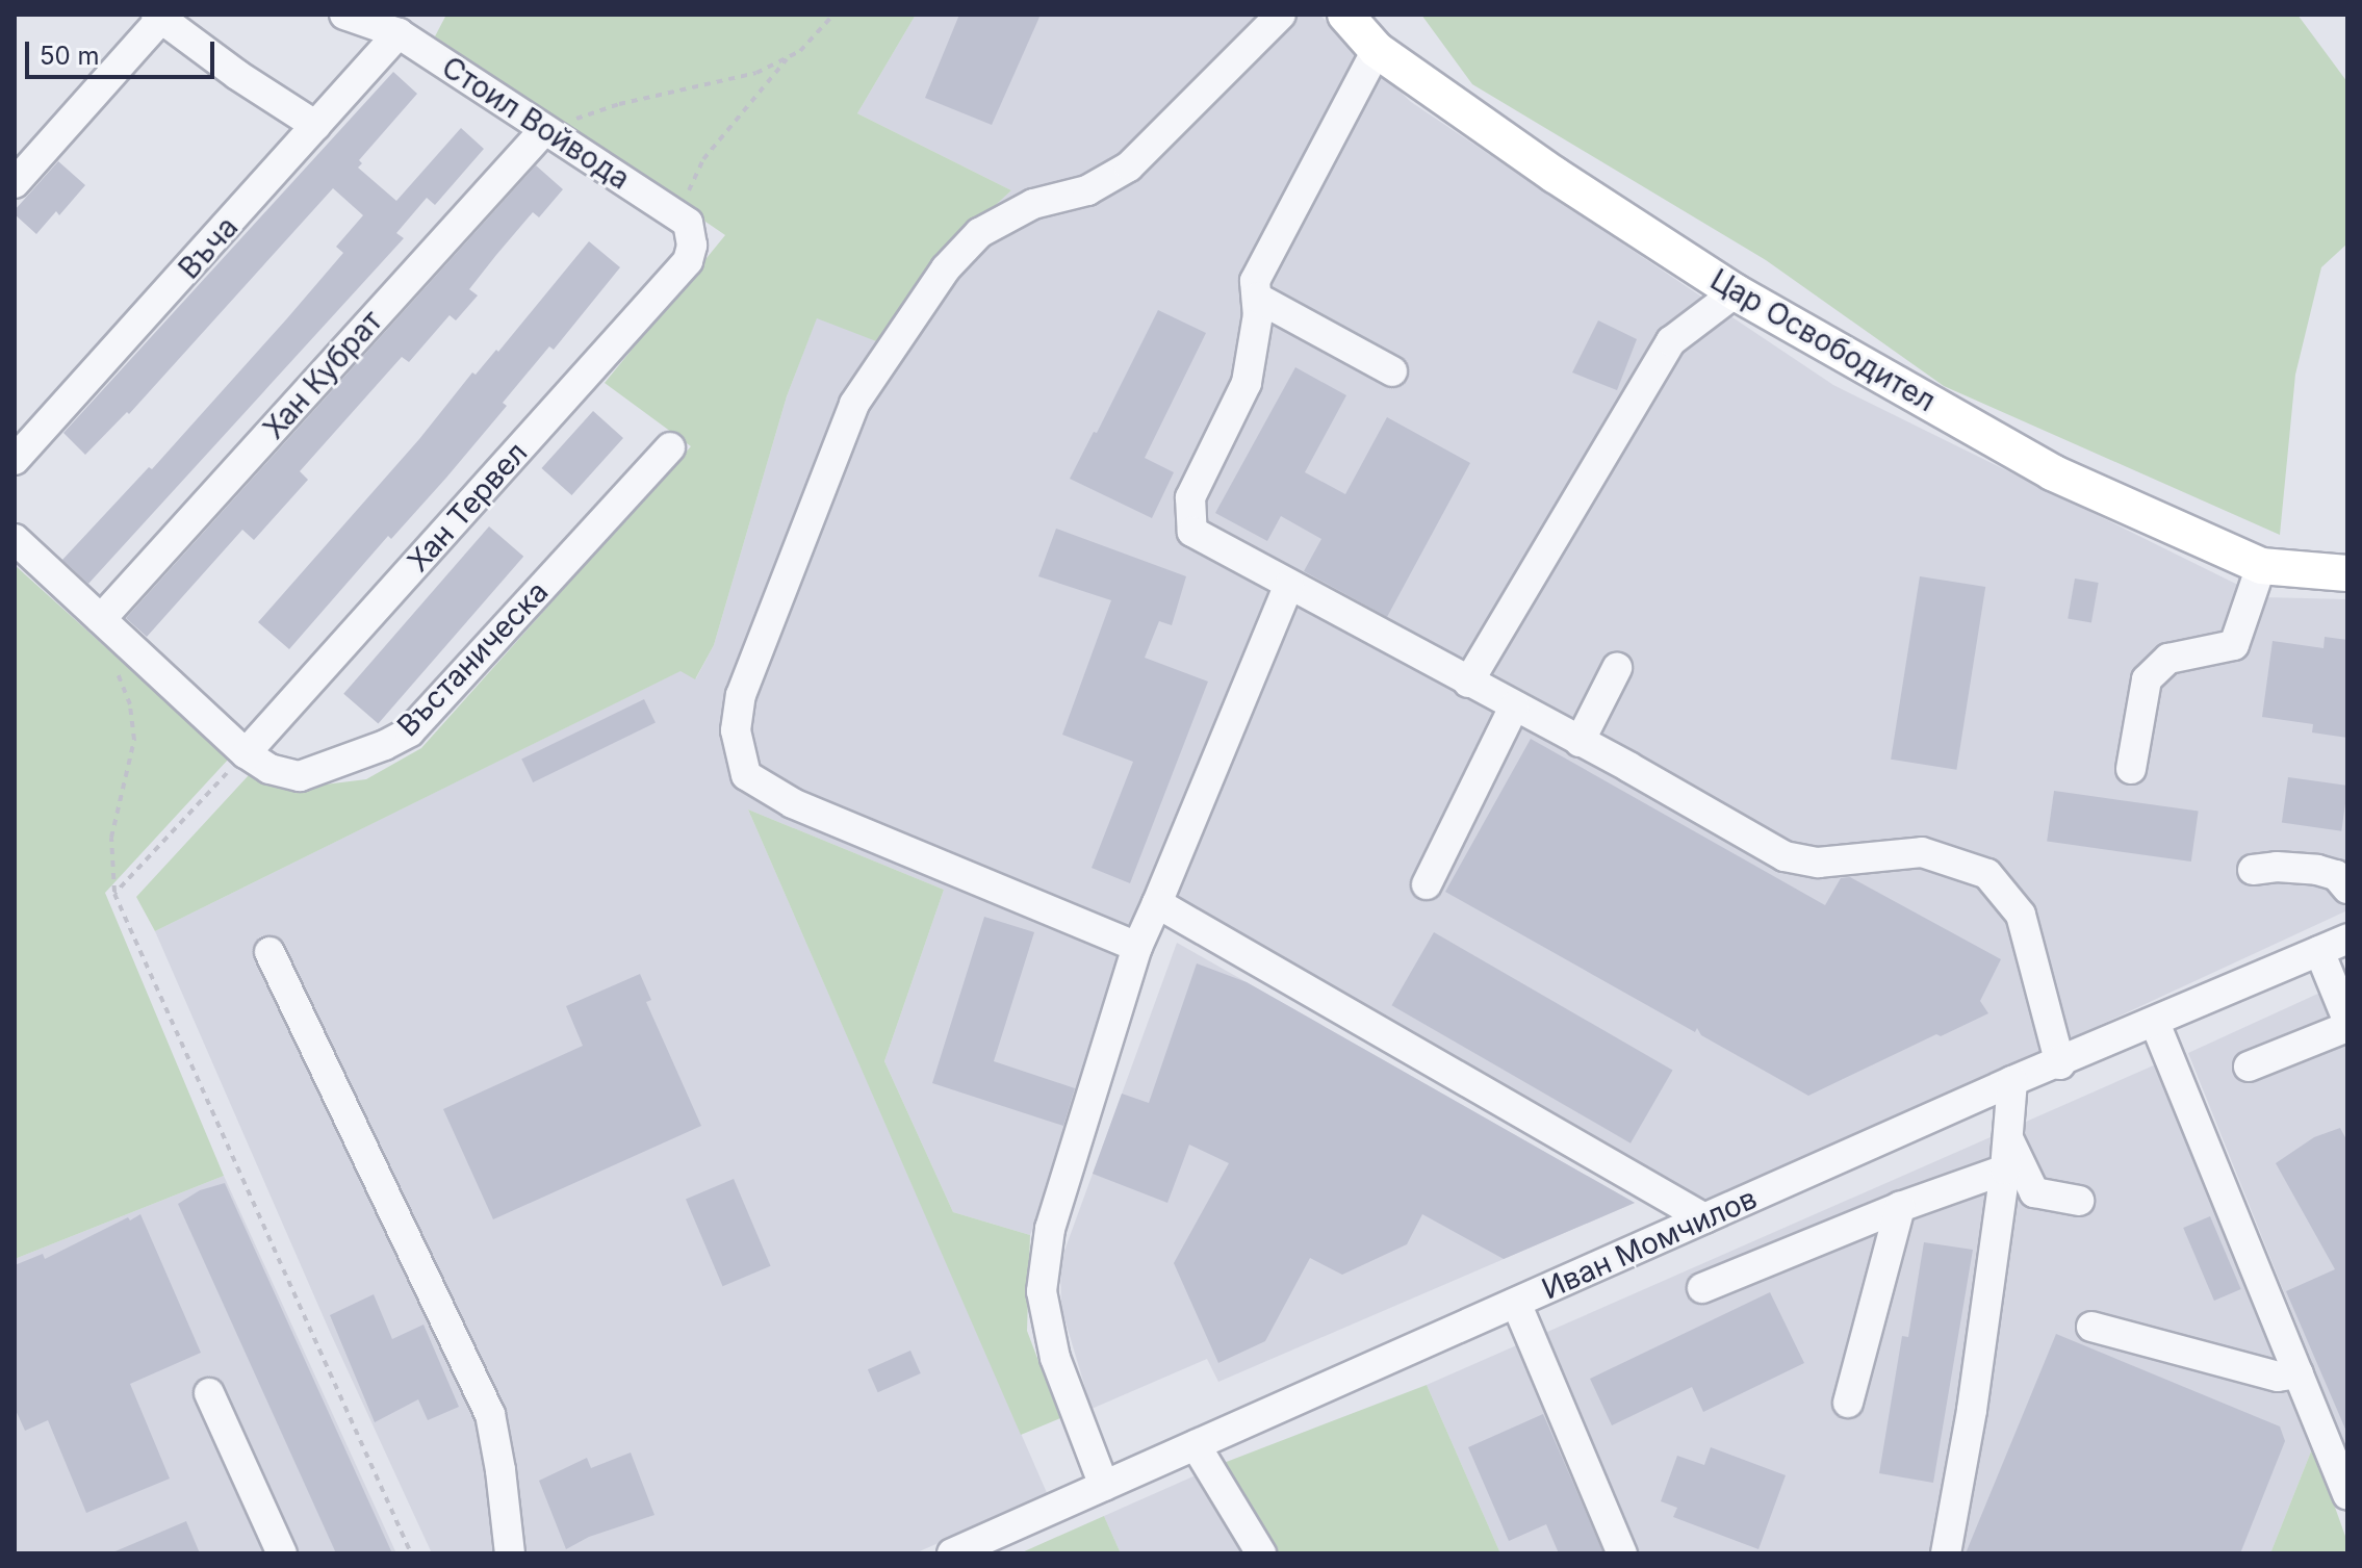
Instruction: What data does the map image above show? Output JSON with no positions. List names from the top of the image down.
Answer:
{
  "streets": {
    "main road": ["Цар Освободител"],
    "street": [
      "Стоил Войвода",
      "Въча",
      "Хан Кубрат",
      "Хан Тервел",
      "Въстаническа",
      "Иван Момчилов"
    ]
  },
  "crossings": [
    ["Стоил Войвода", "Въча"],
    ["Стоил Войвода", "Хан Кубрат"],
    ["Стоил Войвода", "Хан Тервел"],
    ["Хан Кубрат", "Въстаническа"],
    ["Хан Тервел", "Въстаническа"]
  ],
  "scale_bar": "50 m"
}
